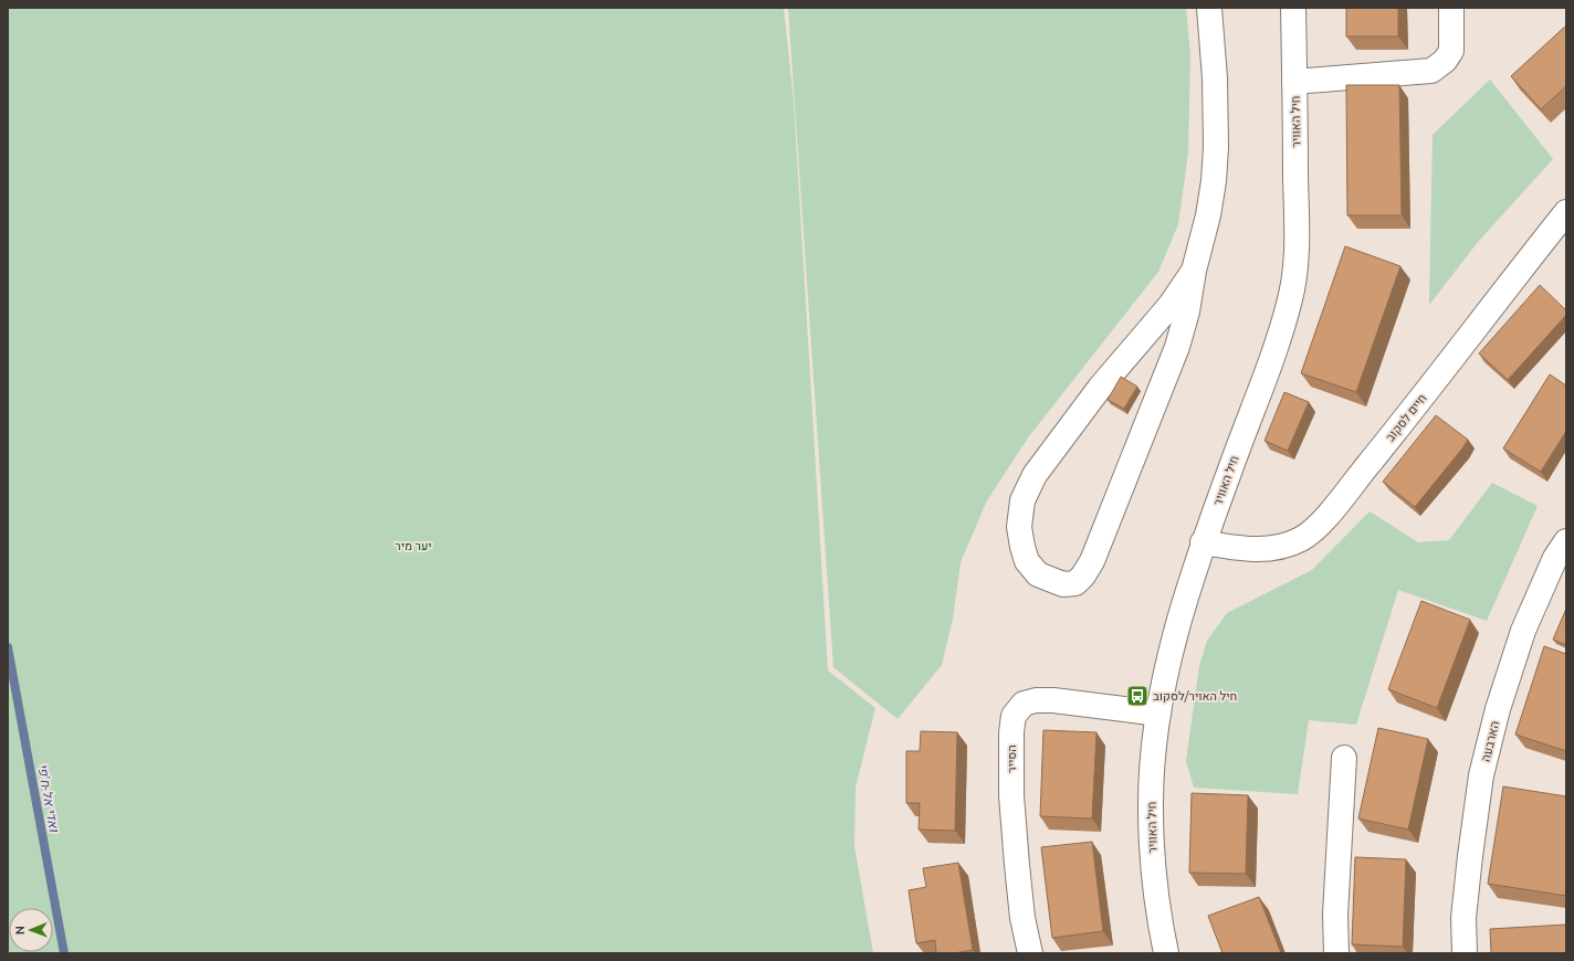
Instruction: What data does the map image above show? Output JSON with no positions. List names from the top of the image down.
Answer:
{
  "streets": {
    "street": [
      "חיל האוויר",
      "חיים לסקוב",
      "הארבעה",
      "הסייר"
    ]
  },
  "crossings": [
    ["חיל האוויר", "חיים לסקוב"],
    ["חיל האוויר", "הסייר"]
  ],
  "water": ["ואדי אל-ח'פי"],
  "parks": ["יער מיר"],
  "places": {
    "bus stop": ["חיל האויר/לסקוב"]
  },
  "north": "left"
}
